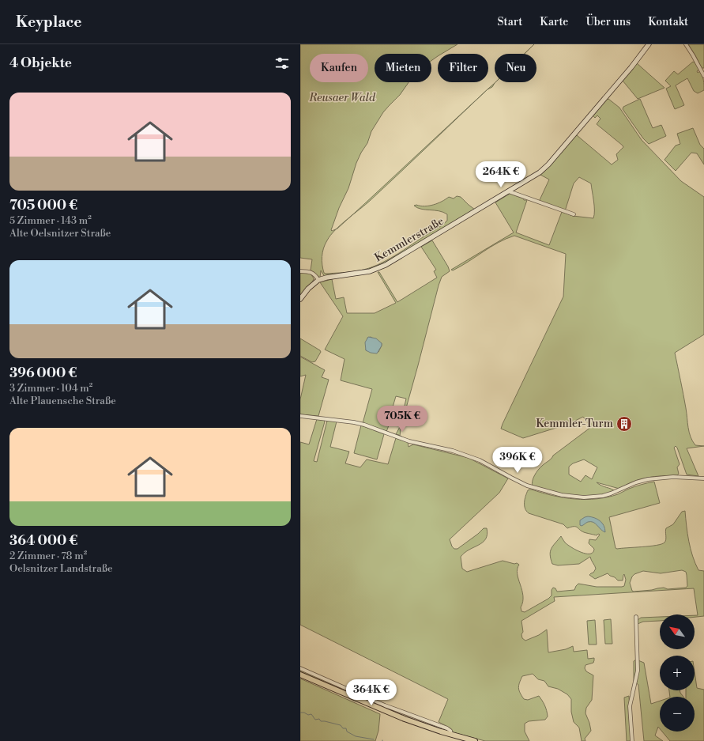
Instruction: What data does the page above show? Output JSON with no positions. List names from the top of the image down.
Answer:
{
  "streets": {
    "street": ["Kemmlerstraße"]
  },
  "parks": ["Reusaer Wald"],
  "places": {
    "building": ["Kemmler-Turm"]
  },
  "north": "top left",
  "page": {
    "header": "Keyplace",
    "nav": [
      "Start",
      "Karte",
      "Über uns",
      "Kontakt"
    ],
    "heading": "4 Objekte",
    "chip": [
      "Kaufen",
      "Mieten",
      "Filter",
      "Neu"
    ],
    "list": [
      {
        "name": "705 000 €",
        "note": "5 Zimmer · 143 m² · Alte Oelsnitzer Straße"
      },
      {
        "name": "396 000 €",
        "note": "3 Zimmer · 104 m² · Alte Plauensche Straße"
      },
      {
        "name": "364 000 €",
        "note": "2 Zimmer · 78 m² · Oelsnitzer Landstraße"
      }
    ],
    "price": [
      "264K €",
      "705K €",
      "396K €",
      "364K €"
    ],
    "map_buttons": ["+", "−"]
  }
}
